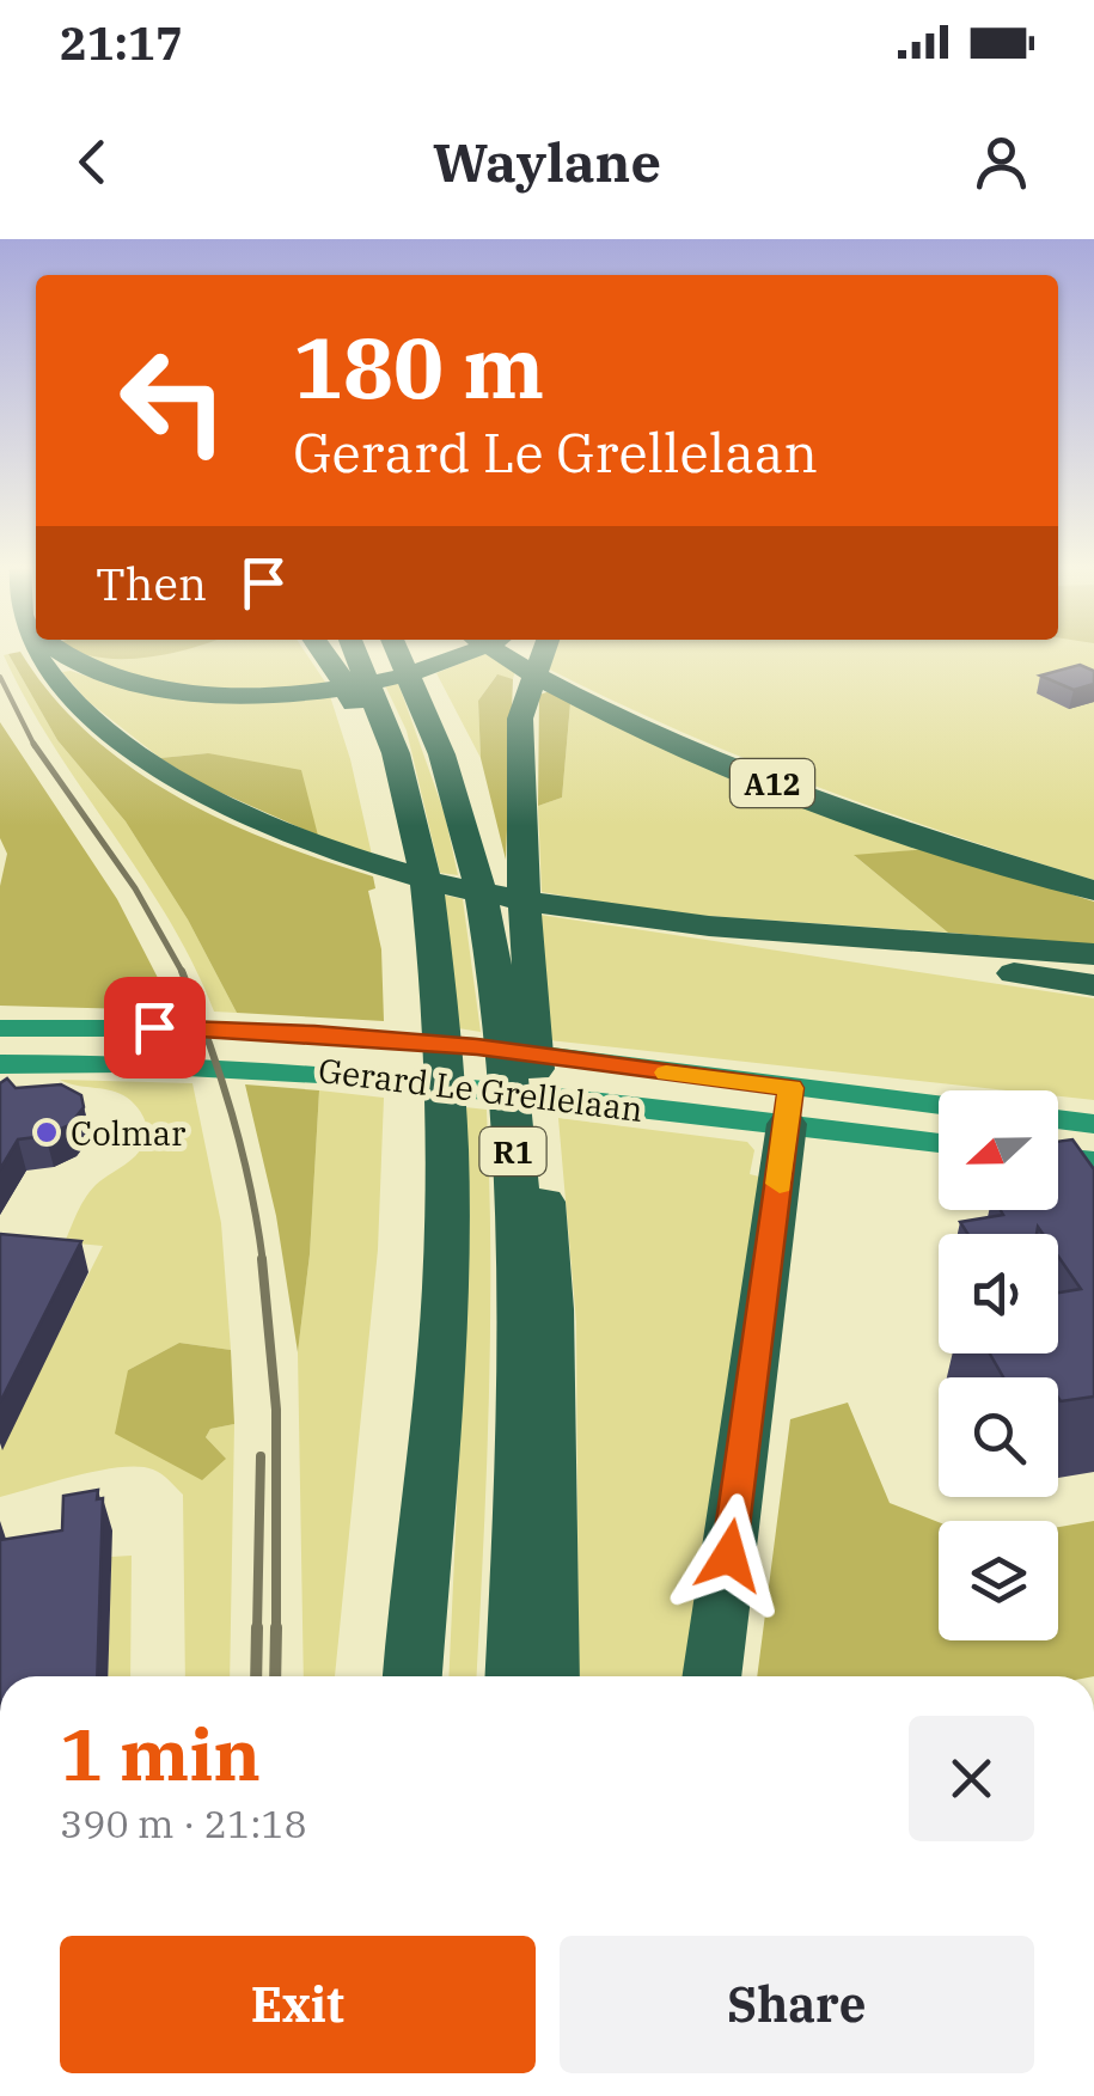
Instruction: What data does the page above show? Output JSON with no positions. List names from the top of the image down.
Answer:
{
  "streets": {
    "highway": ["A12", "R1"],
    "street": ["Gerard Le Grellelaan"]
  },
  "places": ["Colmar"],
  "north": "left",
  "page": {
    "status": "21:17",
    "header": "Waylane",
    "turn": ["180 m", "Gerard Le Grellelaan"],
    "then": "Then",
    "heading": ["1 min", "390 m · 21:18"],
    "buttons": ["Exit", "Share"]
  }
}
